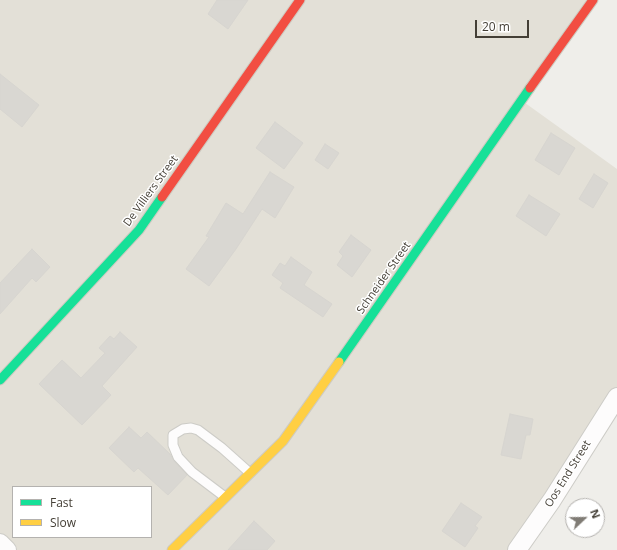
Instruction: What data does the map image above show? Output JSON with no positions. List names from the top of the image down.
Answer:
{
  "streets": {
    "street": ["De Villiers Street", "Schneider Street", "Oos End Street"]
  },
  "legend": ["Fast", "Slow"],
  "scale_bar": "20 m",
  "north": "right"
}
